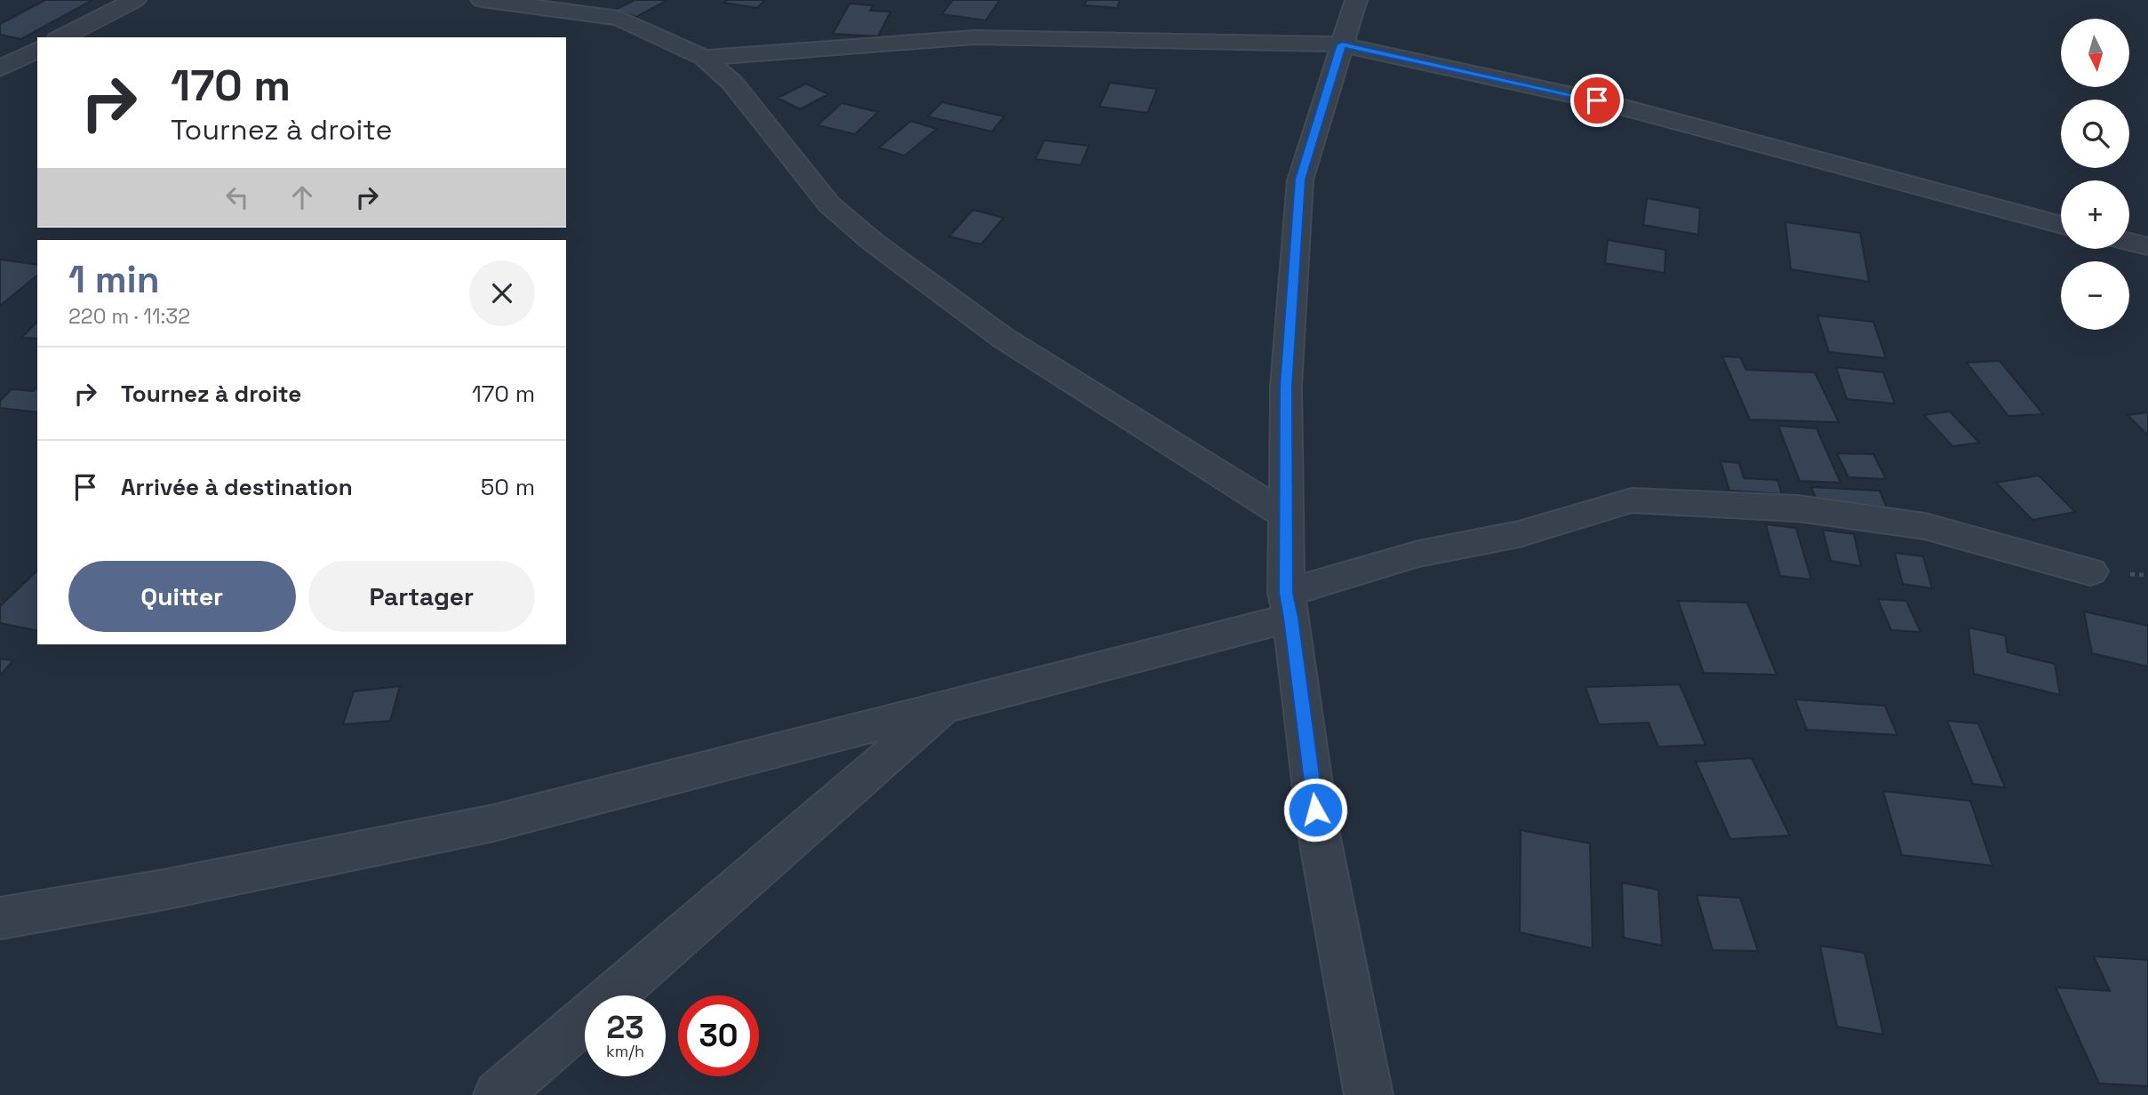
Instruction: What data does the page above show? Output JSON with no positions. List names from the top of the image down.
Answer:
{
  "north": "bottom",
  "page": {
    "map_buttons": ["+", "−"],
    "turn": ["170 m", "Tournez à droite"],
    "heading": ["1 min", "220 m · 11:32"],
    "list": [
      {
        "name": "Tournez à droite",
        "value": "170 m"
      },
      {
        "name": "Arrivée à destination",
        "value": "50 m"
      }
    ],
    "buttons": ["Quitter", "Partager"],
    "speed": "23 km/h",
    "limit": "30"
  }
}
